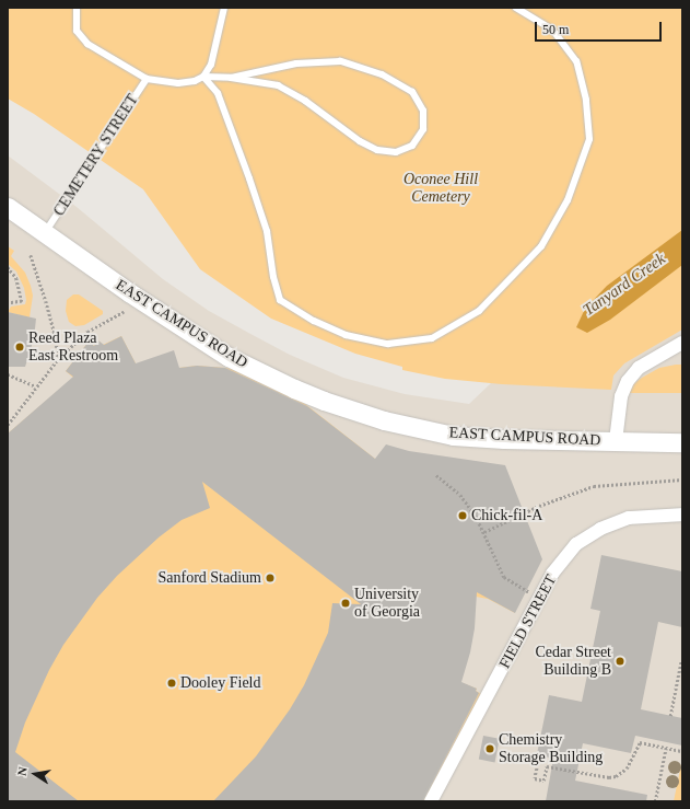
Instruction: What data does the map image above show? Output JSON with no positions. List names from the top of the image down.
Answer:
{
  "streets": {
    "main road": ["EAST CAMPUS ROAD"],
    "street": ["FIELD STREET"],
    "lane": ["CEMETERY STREET"]
  },
  "crossings": [
    ["CEMETERY STREET", "EAST CAMPUS ROAD"]
  ],
  "water": ["Tanyard Creek"],
  "parks": ["Oconee Hill Cemetery"],
  "places": [
    "Reed Plaza East Restroom",
    "Chick-fil-A",
    "Sanford Stadium",
    "University of Georgia",
    "Cedar Street Building B",
    "Dooley Field",
    "Chemistry Storage Building"
  ],
  "scale_bar": "50 m",
  "north": "left"
}
